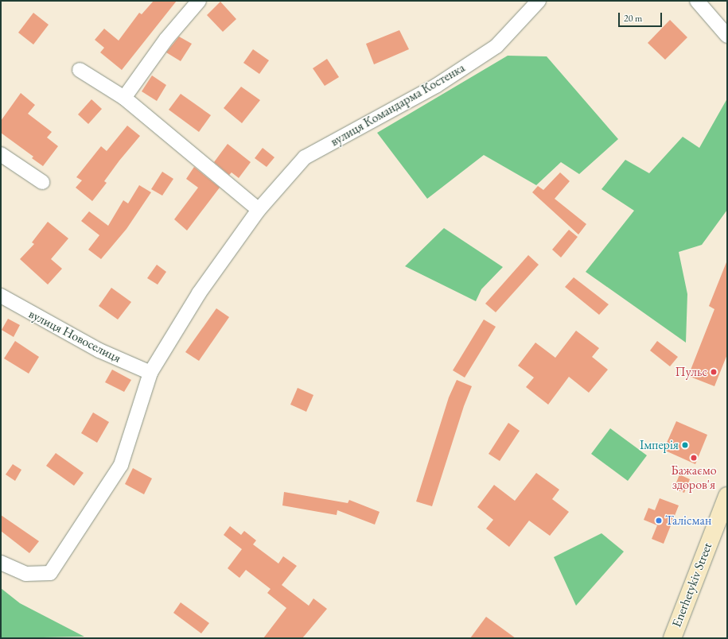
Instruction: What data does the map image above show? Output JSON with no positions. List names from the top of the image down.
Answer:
{
  "streets": {
    "main road": ["Enerhetykiv Street"],
    "street": ["вулиця Командарма Костенка", "вулиця Новоселиця"]
  },
  "crossings": [
    ["вулиця Командарма Костенка", "вулиця Новоселиця"]
  ],
  "places": [
    "Пульс",
    "Імперія",
    "Бажаємо здоров'я",
    "Талісман"
  ],
  "scale_bar": "20 m"
}
